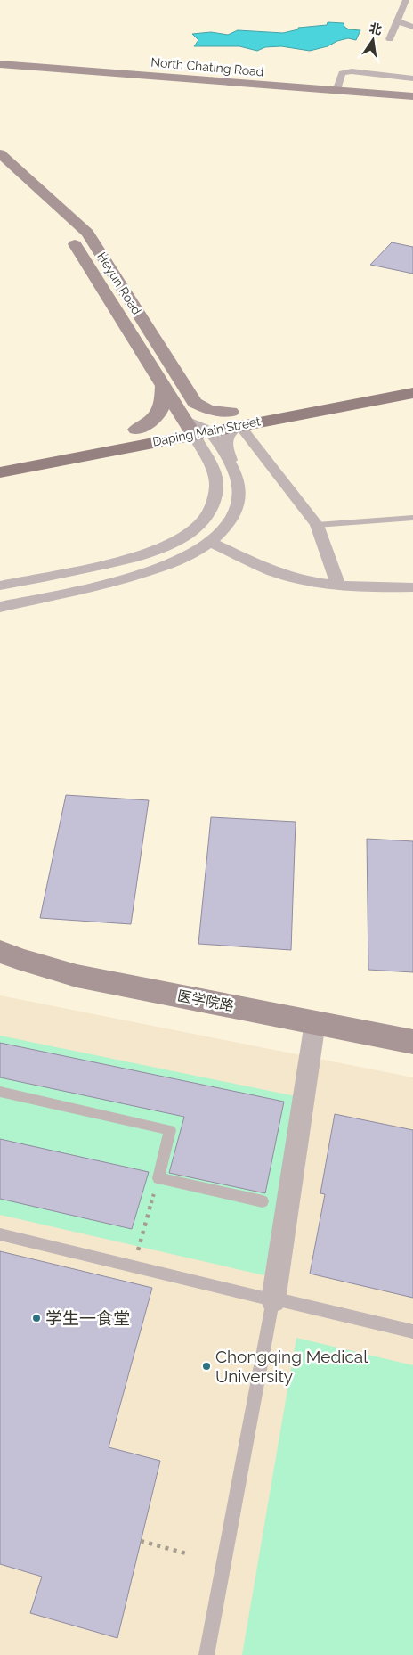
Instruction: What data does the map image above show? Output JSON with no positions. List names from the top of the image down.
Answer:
{
  "streets": {
    "main road": [
      "North Chating Road",
      "Heyun Road",
      "Daping Main Street",
      "医学院路"
    ]
  },
  "crossings": [
    ["Heyun Road", "Daping Main Street"]
  ],
  "places": ["学生一食堂", "Chongqing Medical University"],
  "north": "top"
}
